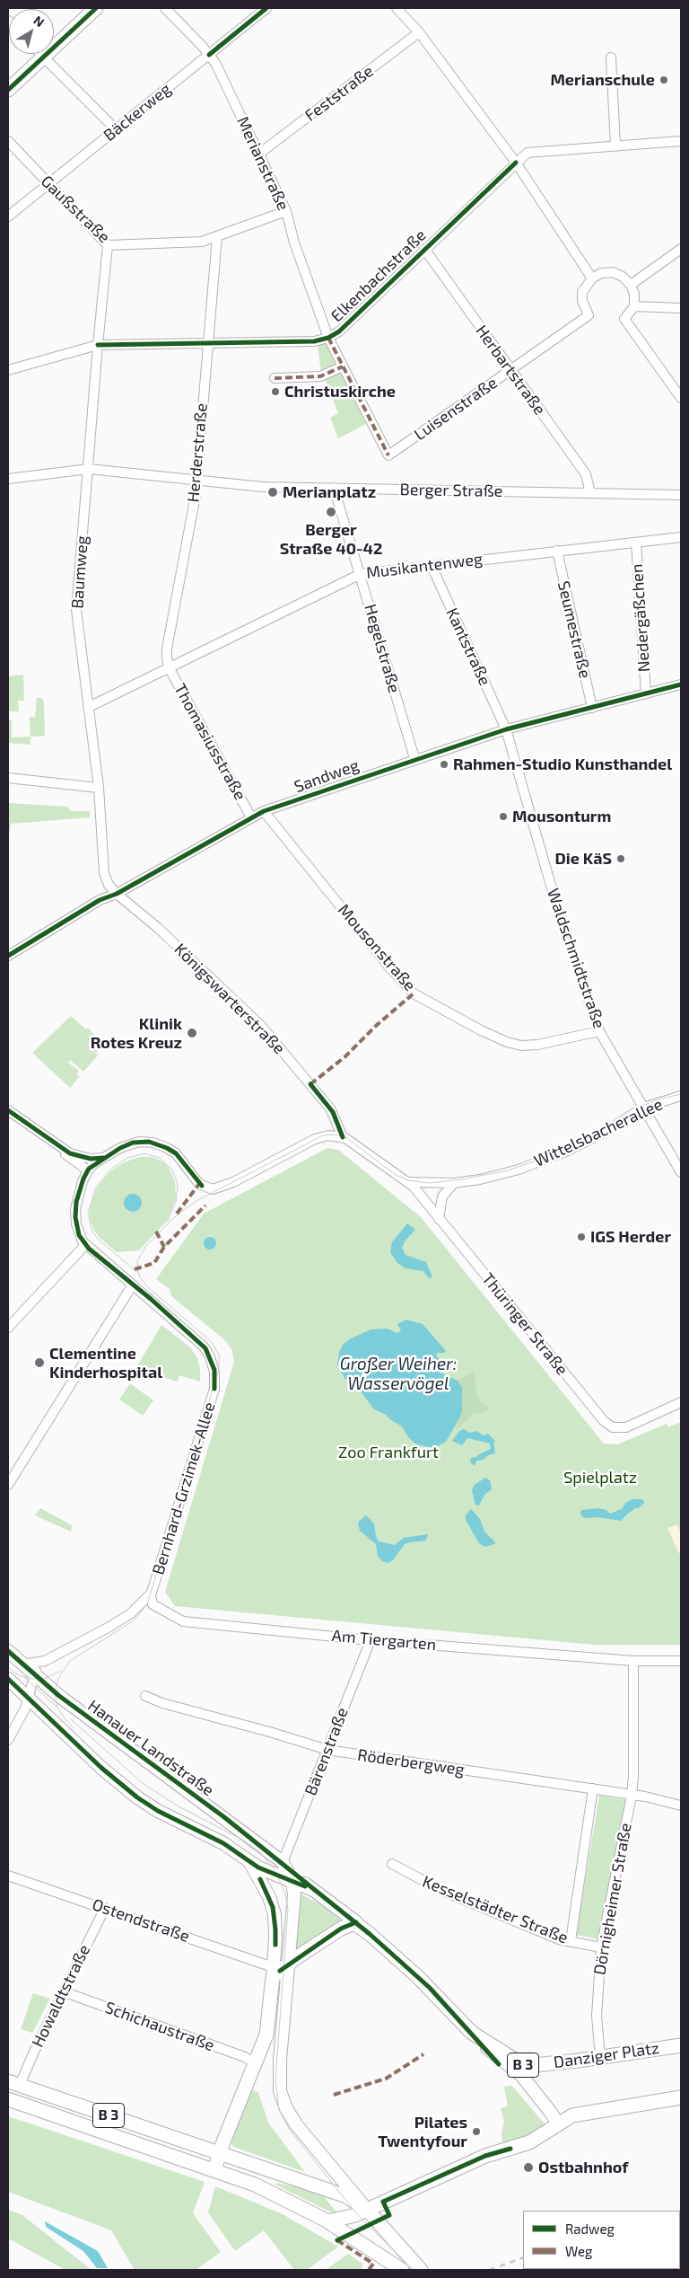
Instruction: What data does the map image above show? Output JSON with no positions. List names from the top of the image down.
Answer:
{
  "streets": {
    "main road": ["Hanauer Landstraße", "Danziger Platz", "B 3"],
    "street": [
      "Feststraße",
      "Bäckerweg",
      "Merianstraße",
      "Gaußstraße",
      "Elkenbachstraße",
      "Herbartstraße",
      "Luisenstraße",
      "Herderstraße",
      "Berger Straße",
      "Musikantenweg",
      "Baumweg",
      "Nedergäßchen",
      "Seumestraße",
      "Kantstraße",
      "Hegelstraße",
      "Thomasiusstraße",
      "Sandweg",
      "Mousonstraße",
      "Waldschmidtstraße",
      "Königswarterstraße",
      "Wittelsbacherallee",
      "Thüringer Straße",
      "Bernhard-Grzimek-Allee",
      "Am Tiergarten",
      "Bärenstraße",
      "Röderbergweg",
      "Dörnigheimer Straße",
      "Kesselstädter Straße",
      "Ostendstraße",
      "Howaldtstraße",
      "Schichaustraße"
    ]
  },
  "crossings": [
    ["Feststraße", "Merianstraße"],
    ["Bäckerweg", "Merianstraße"],
    ["Bäckerweg", "Gaußstraße"],
    ["Merianstraße", "Gaußstraße"],
    ["Merianstraße", "Elkenbachstraße"],
    ["Gaußstraße", "Herderstraße"],
    ["Gaußstraße", "Baumweg"],
    ["Elkenbachstraße", "Herbartstraße"],
    ["Elkenbachstraße", "Herderstraße"],
    ["Elkenbachstraße", "Baumweg"],
    ["Herbartstraße", "Luisenstraße"],
    ["Herbartstraße", "Berger Straße"],
    ["Herderstraße", "Berger Straße"],
    ["Herderstraße", "Musikantenweg"],
    ["Herderstraße", "Thomasiusstraße"],
    ["Berger Straße", "Baumweg"],
    ["Berger Straße", "Hegelstraße"],
    ["Musikantenweg", "Baumweg"],
    ["Musikantenweg", "Nedergäßchen"],
    ["Musikantenweg", "Seumestraße"],
    ["Musikantenweg", "Kantstraße"],
    ["Musikantenweg", "Hegelstraße"],
    ["Musikantenweg", "Thomasiusstraße"],
    ["Baumweg", "Sandweg"],
    ["Baumweg", "Königswarterstraße"],
    ["Nedergäßchen", "Sandweg"],
    ["Seumestraße", "Sandweg"],
    ["Kantstraße", "Sandweg"],
    ["Kantstraße", "Waldschmidtstraße"],
    ["Hegelstraße", "Sandweg"],
    ["Thomasiusstraße", "Sandweg"],
    ["Sandweg", "Mousonstraße"],
    ["Sandweg", "Waldschmidtstraße"],
    ["Sandweg", "Königswarterstraße"],
    ["Mousonstraße", "Waldschmidtstraße"],
    ["Waldschmidtstraße", "Wittelsbacherallee"],
    ["Königswarterstraße", "Thüringer Straße"],
    ["Wittelsbacherallee", "Thüringer Straße"],
    ["Bernhard-Grzimek-Allee", "Am Tiergarten"],
    ["Am Tiergarten", "Bärenstraße"],
    ["Am Tiergarten", "Dörnigheimer Straße"],
    ["Hanauer Landstraße", "Bärenstraße"],
    ["Hanauer Landstraße", "B 3"],
    ["Bärenstraße", "Röderbergweg"],
    ["Röderbergweg", "Dörnigheimer Straße"],
    ["Dörnigheimer Straße", "Kesselstädter Straße"],
    ["Dörnigheimer Straße", "Danziger Platz"],
    ["Ostendstraße", "Howaldtstraße"],
    ["Howaldtstraße", "Schichaustraße"],
    ["Howaldtstraße", "B 3"],
    ["Danziger Platz", "B 3"]
  ],
  "water": ["Großer Weiher: Wasservögel"],
  "parks": ["Zoo Frankfurt", "Spielplatz"],
  "places": [
    "Merianschule",
    "Christuskirche",
    "Merianplatz",
    "Berger Straße 40-42",
    "Rahmen-Studio Kunsthandel",
    "Mousonturm",
    "Die KäS",
    "Klinik Rotes Kreuz",
    "IGS Herder",
    "Clementine Kinderhospital",
    "Pilates Twentyfour",
    "Ostbahnhof"
  ],
  "legend": ["Radweg", "Weg"],
  "north": "top right"
}
